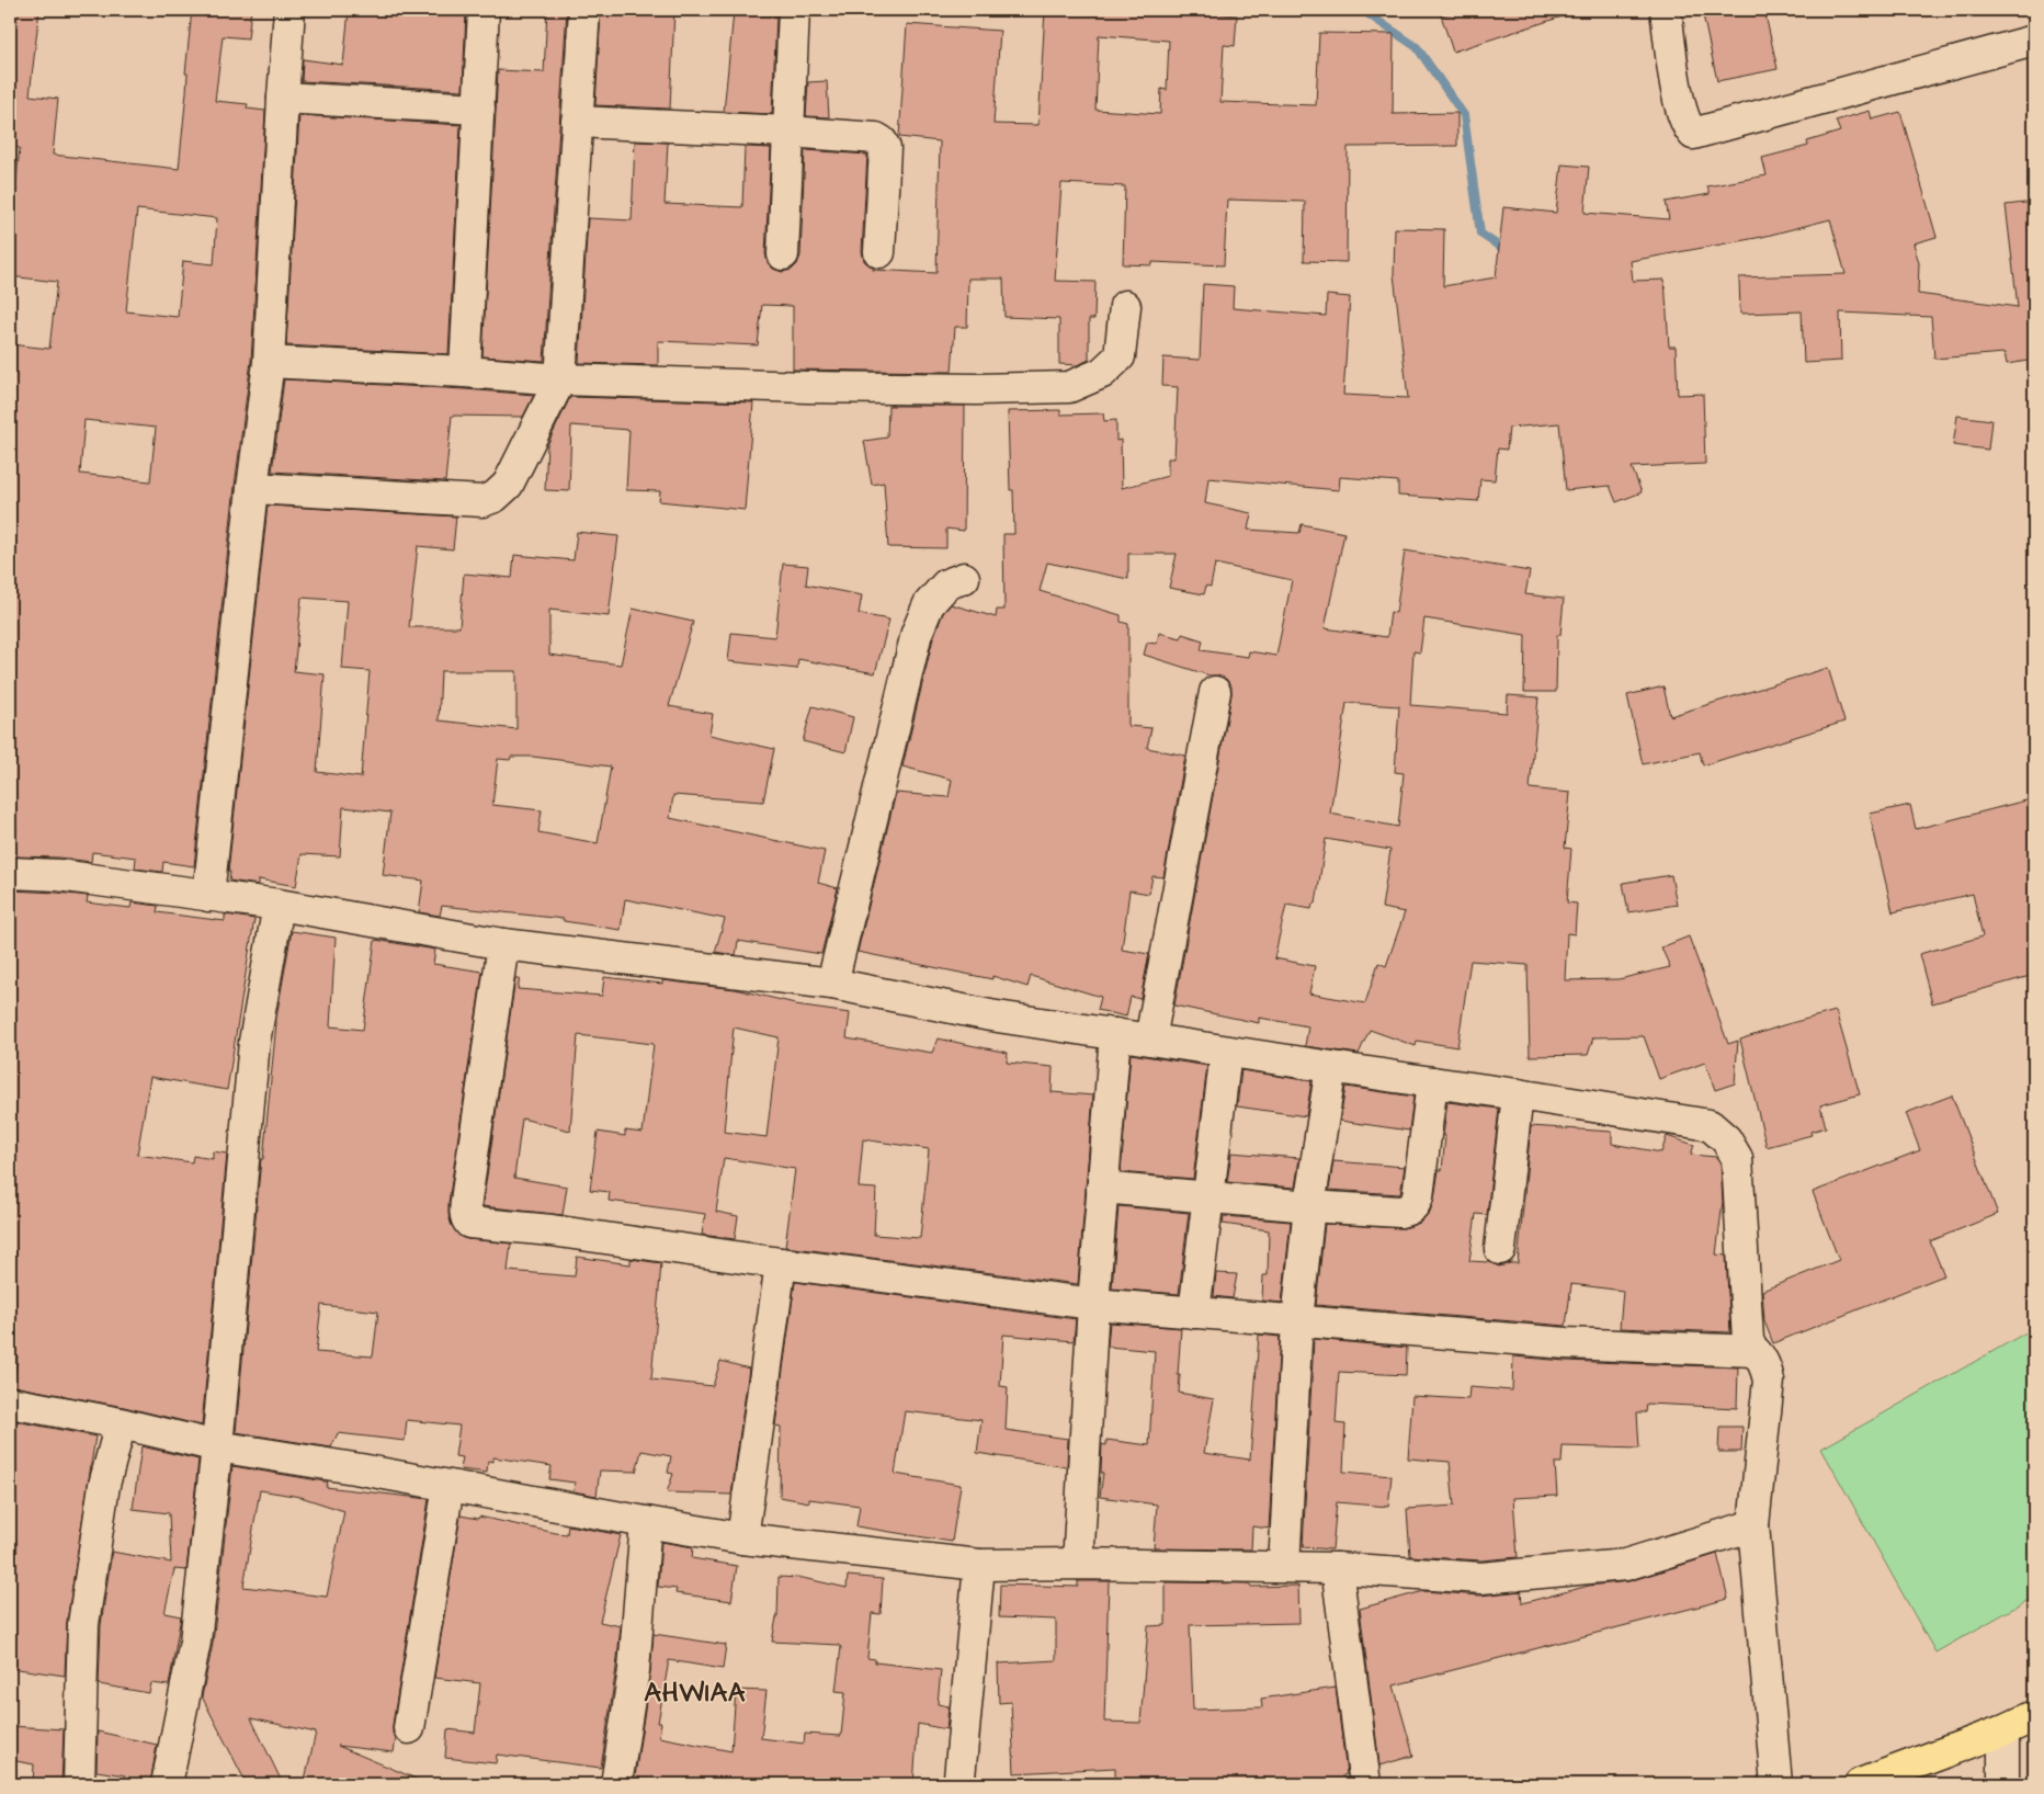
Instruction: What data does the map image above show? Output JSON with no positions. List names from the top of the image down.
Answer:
{
  "districts": ["AHWIAA"]
}
